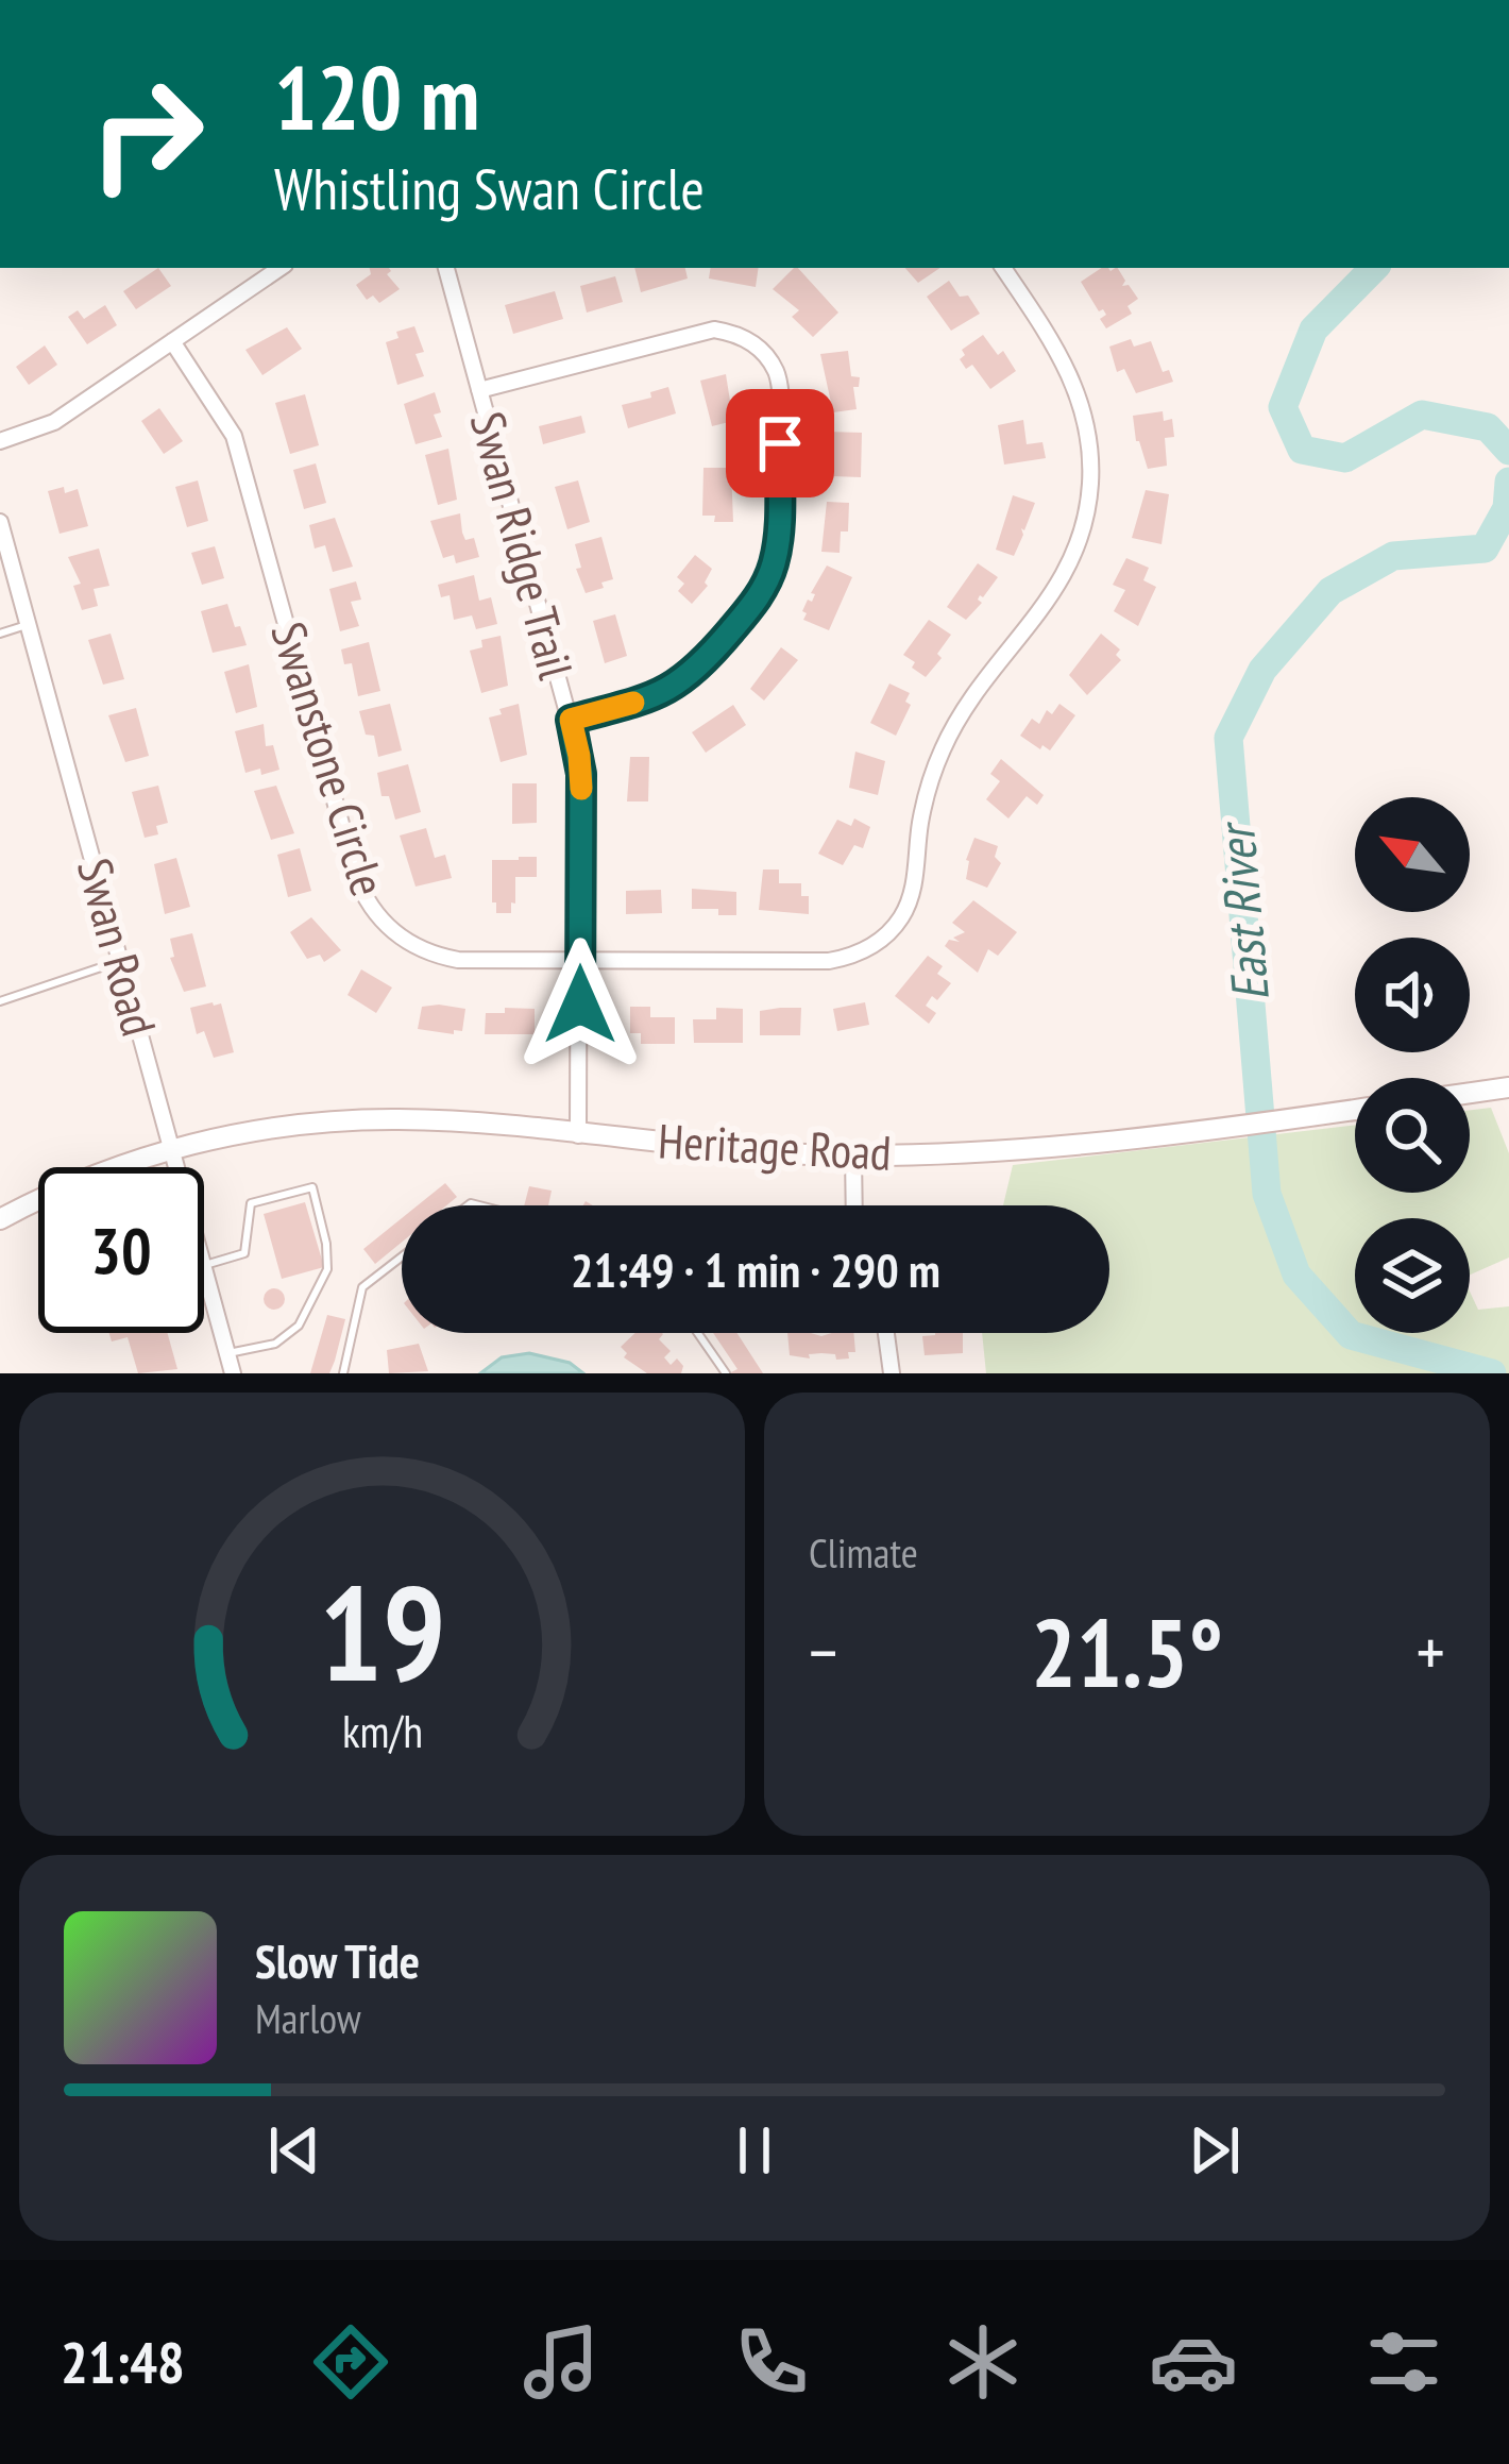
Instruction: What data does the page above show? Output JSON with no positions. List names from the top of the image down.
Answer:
{
  "streets": {
    "main road": ["Heritage Road"],
    "street": ["Swan Ridge Trail", "Swanstone Circle", "Swan Road"]
  },
  "crossings": [
    ["Swan Ridge Trail", "Swanstone Circle"],
    ["Swan Ridge Trail", "Heritage Road"],
    ["Swan Road", "Heritage Road"]
  ],
  "water": ["East River"],
  "north": "top left",
  "page": {
    "turn": ["120 m", "Whistling Swan Circle"],
    "limit": "30",
    "trip": "21:49 · 1 min · 290 m",
    "tile": "Climate",
    "heat": ["−", "21.5°", "+"],
    "song": ["Slow Tide", "Marlow"],
    "tabs": "21:48",
    "gauge": ["19", "km/h"]
  }
}
